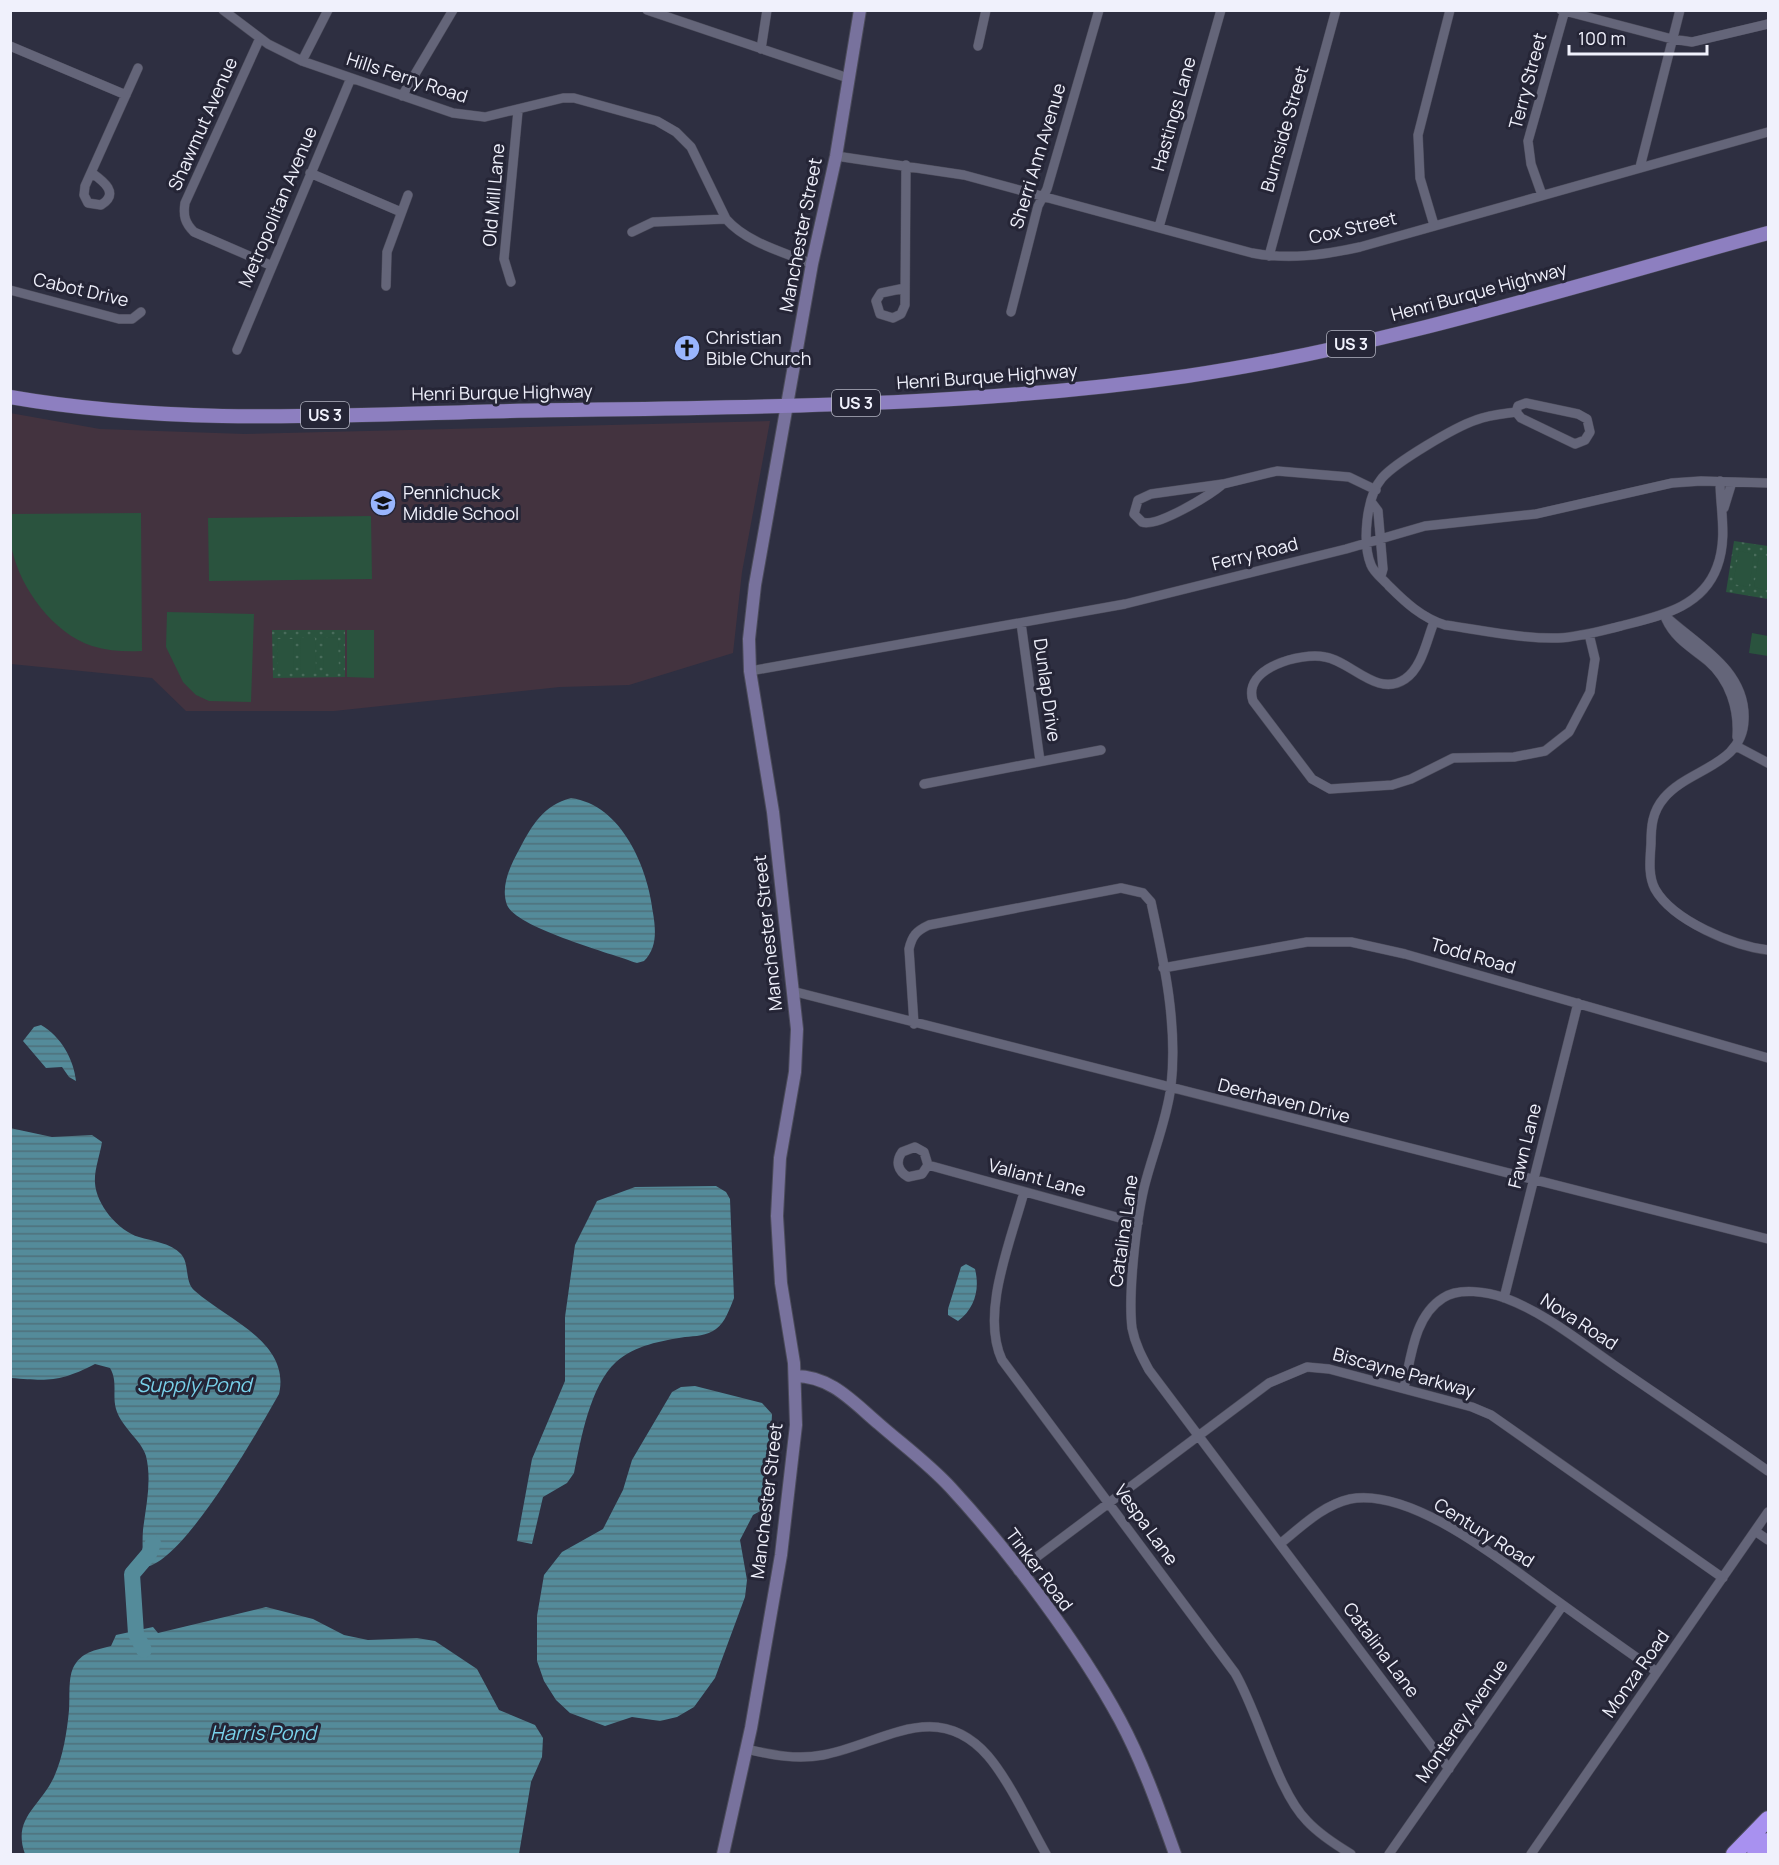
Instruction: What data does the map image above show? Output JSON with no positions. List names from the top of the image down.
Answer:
{
  "streets": {
    "main road": ["Henri Burque Highway", "US 3"],
    "street": [
      "Hills Ferry Road",
      "Terry Street",
      "Hastings Lane",
      "Shawmut Avenue",
      "Burnside Street",
      "Sherri Ann Avenue",
      "Old Mill Lane",
      "Metropolitan Avenue",
      "Cox Street",
      "Manchester Street",
      "Cabot Drive",
      "Ferry Road",
      "Dunlap Drive",
      "Todd Road",
      "Deerhaven Drive",
      "Fawn Lane",
      "Valiant Lane",
      "Catalina Lane",
      "Nova Road",
      "Biscayne Parkway",
      "Vespa Lane",
      "Century Road",
      "Tinker Road",
      "Monza Road",
      "Monterey Avenue"
    ]
  },
  "crossings": [
    ["Hills Ferry Road", "Shawmut Avenue"],
    ["Hills Ferry Road", "Old Mill Lane"],
    ["Hills Ferry Road", "Metropolitan Avenue"],
    ["Hills Ferry Road", "Manchester Street"],
    ["Terry Street", "Cox Street"],
    ["Hastings Lane", "Cox Street"],
    ["Shawmut Avenue", "Metropolitan Avenue"],
    ["Burnside Street", "Cox Street"],
    ["Sherri Ann Avenue", "Cox Street"],
    ["Cox Street", "Manchester Street"],
    ["Manchester Street", "Henri Burque Highway"],
    ["Manchester Street", "Ferry Road"],
    ["Manchester Street", "Deerhaven Drive"],
    ["Manchester Street", "Tinker Road"],
    ["Ferry Road", "Dunlap Drive"],
    ["Todd Road", "Fawn Lane"],
    ["Todd Road", "Catalina Lane"],
    ["Deerhaven Drive", "Fawn Lane"],
    ["Deerhaven Drive", "Catalina Lane"],
    ["Fawn Lane", "Nova Road"],
    ["Valiant Lane", "Catalina Lane"],
    ["Valiant Lane", "Vespa Lane"],
    ["Catalina Lane", "Biscayne Parkway"],
    ["Catalina Lane", "Century Road"],
    ["Catalina Lane", "Monterey Avenue"],
    ["Nova Road", "Biscayne Parkway"],
    ["Biscayne Parkway", "Vespa Lane"],
    ["Biscayne Parkway", "Tinker Road"],
    ["Biscayne Parkway", "Monza Road"],
    ["Century Road", "Monza Road"],
    ["Century Road", "Monterey Avenue"]
  ],
  "water": ["Supply Pond", "Harris Pond"],
  "places": {
    "church": ["Christian Bible Church"],
    "school or university": ["Pennichuck Middle School"]
  },
  "scale_bar": "100 m"
}
